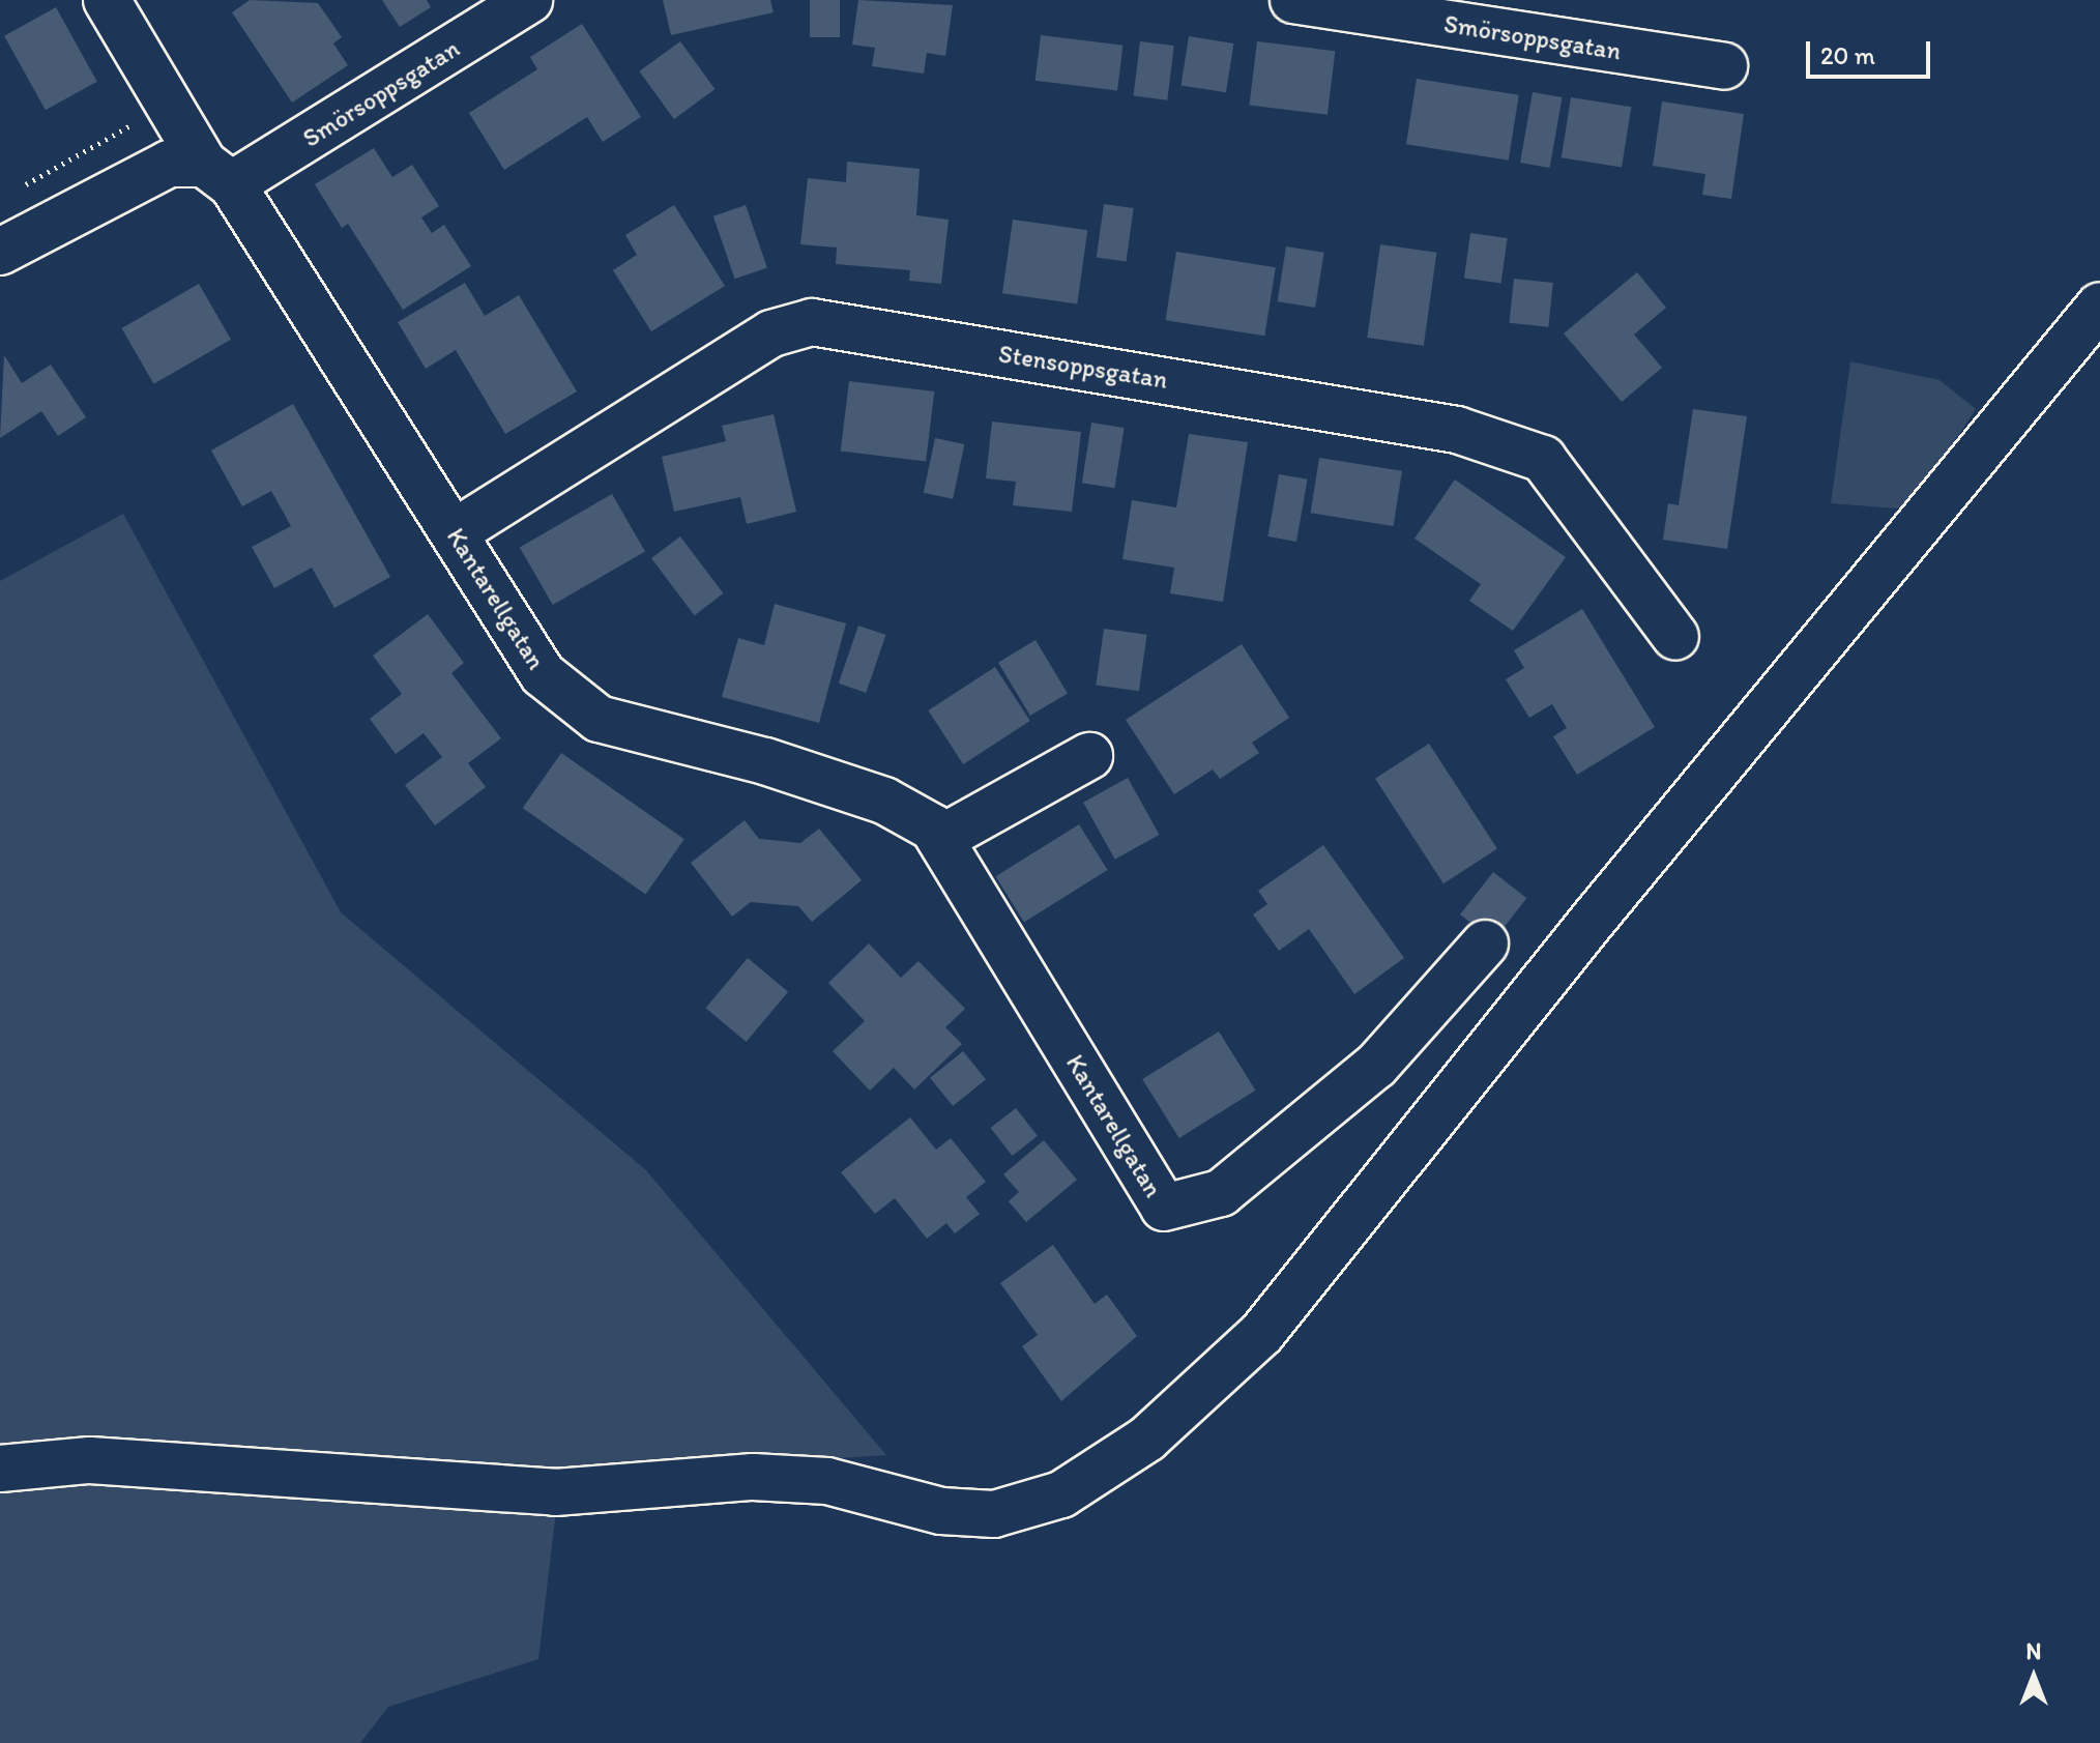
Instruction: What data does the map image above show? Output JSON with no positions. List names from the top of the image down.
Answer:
{
  "streets": {
    "street": ["Smörsoppsgatan", "Stensoppsgatan", "Kantarellgatan"]
  },
  "crossings": [
    ["Smörsoppsgatan", "Kantarellgatan"],
    ["Stensoppsgatan", "Kantarellgatan"]
  ],
  "scale_bar": "20 m",
  "north": "top"
}
